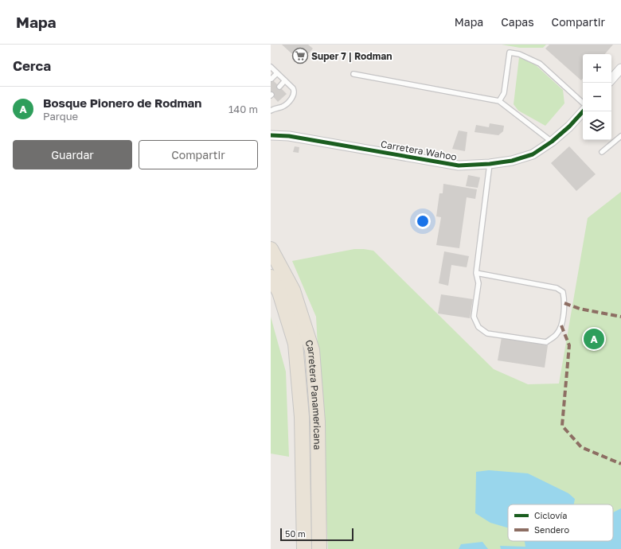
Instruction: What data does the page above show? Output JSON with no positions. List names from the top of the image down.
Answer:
{
  "streets": {
    "highway": ["Carretera Panamericana"],
    "street": ["Carretera Wahoo"]
  },
  "places": {
    "supermarket": ["Super 7 | Rodman"]
  },
  "legend": ["Ciclovía", "Sendero"],
  "scale_bar": "50 m",
  "page": {
    "header": "Mapa",
    "nav": ["Mapa", "Capas", "Compartir"],
    "heading": "Cerca",
    "map_buttons": ["+", "−"],
    "list": [
      {
        "mark": "A",
        "name": "Bosque Pionero de Rodman",
        "note": "Parque",
        "value": "140 m"
      }
    ],
    "buttons": ["Guardar", "Compartir"],
    "pins": "A",
    "scale": "50 m"
  }
}
